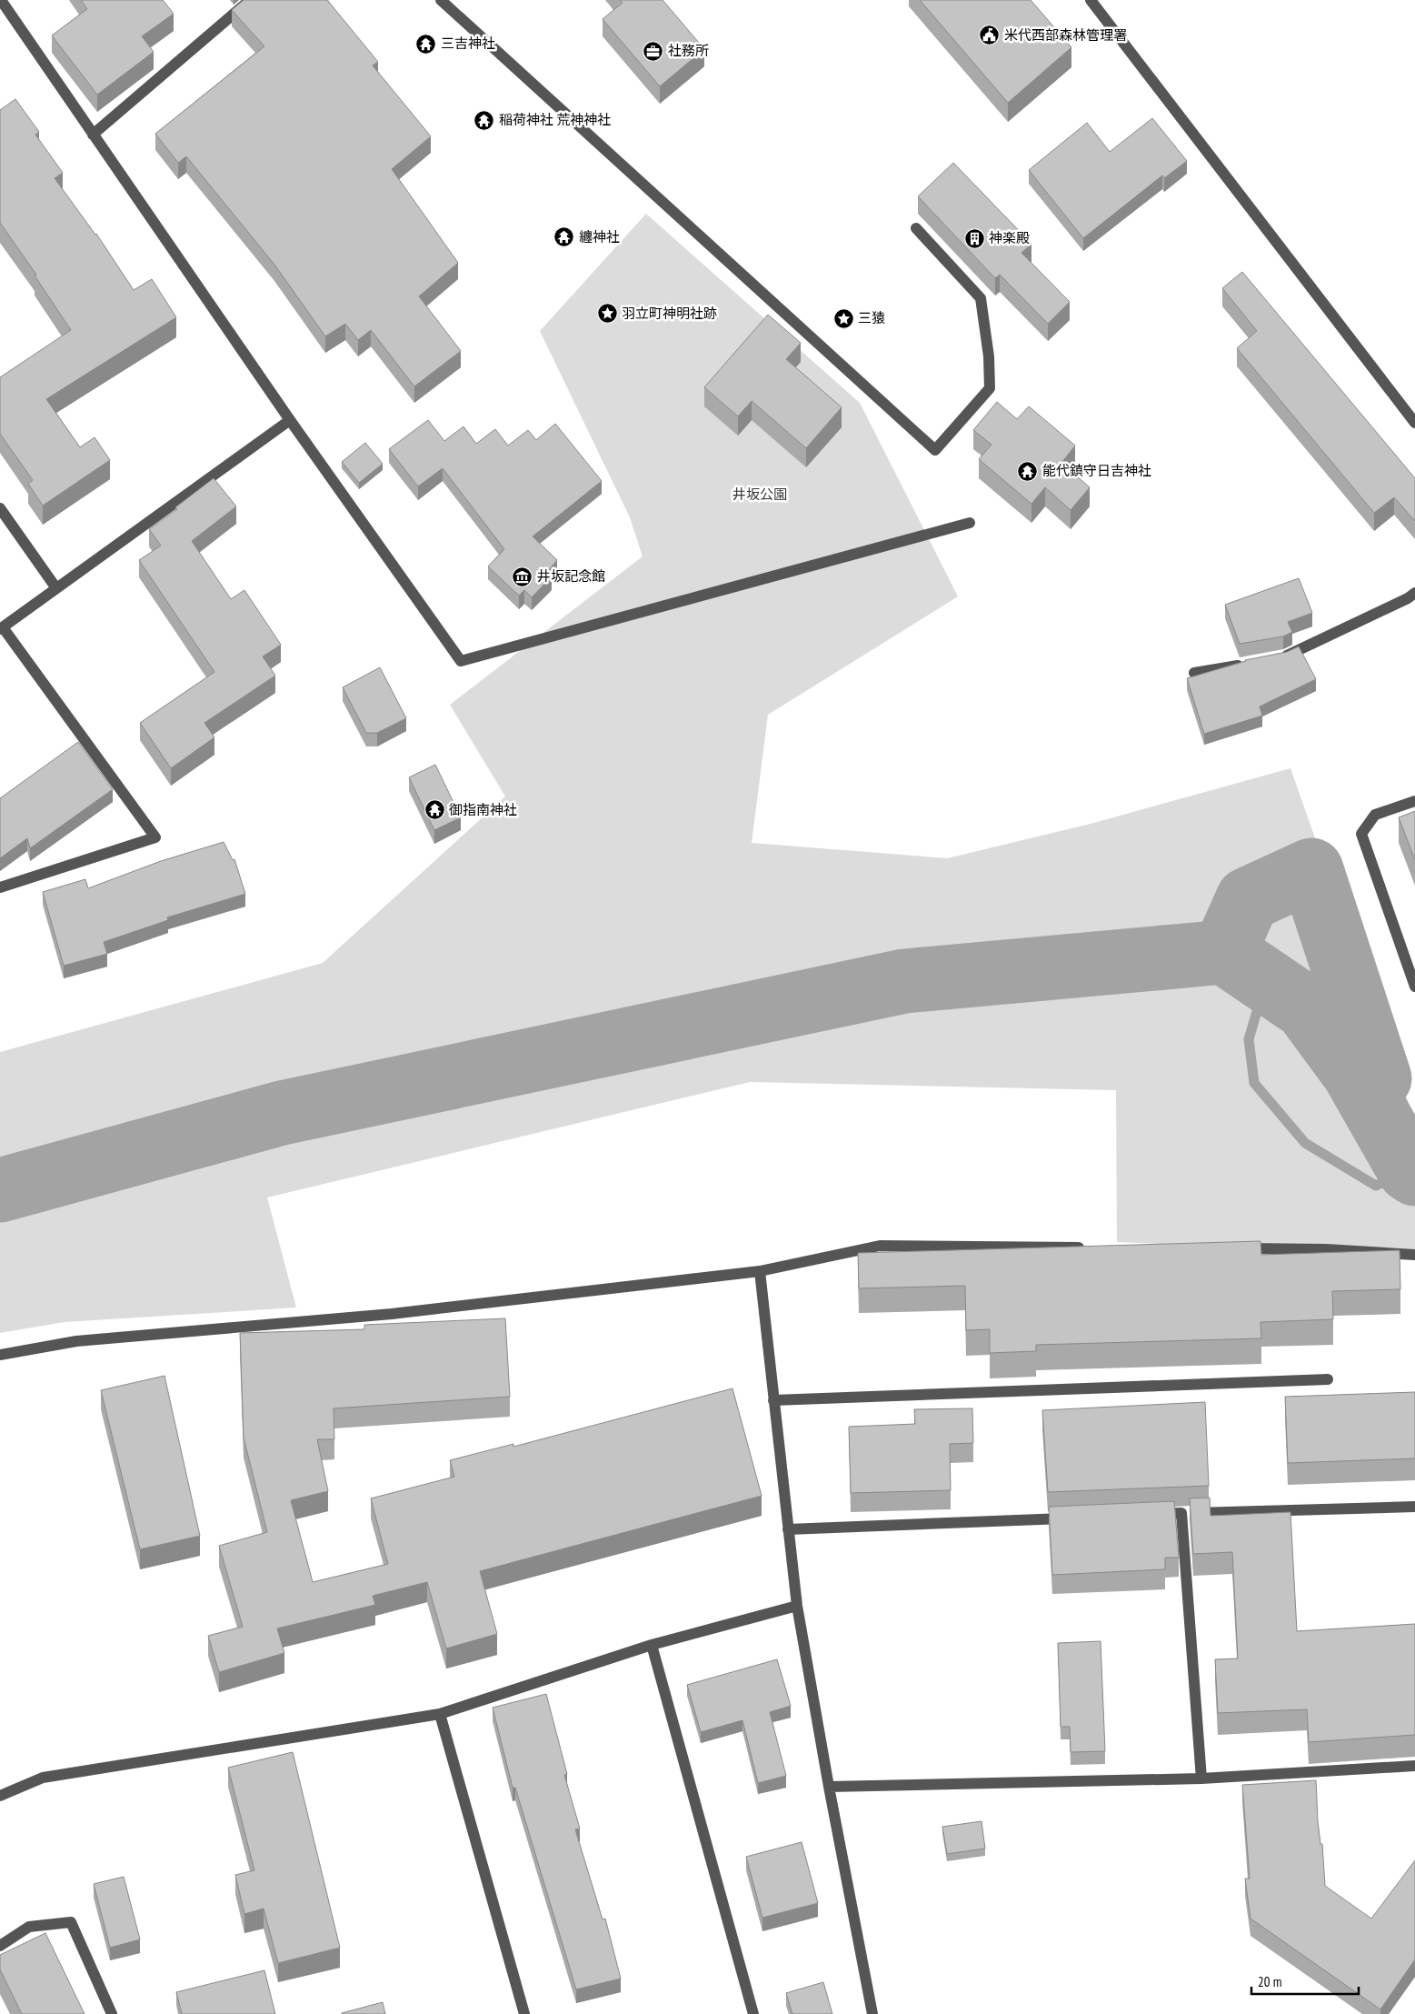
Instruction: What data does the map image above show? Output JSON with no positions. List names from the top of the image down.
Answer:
{
  "parks": ["井坂公園"],
  "places": {
    "public building": ["米代西部森林管理署"],
    "temple": [
      "三吉神社",
      "稲荷神社 荒神神社",
      "纏神社",
      "能代鎮守日吉神社",
      "御指南神社"
    ],
    "office": ["社務所"],
    "building": ["神楽殿"],
    "place": ["羽立町神明社跡", "三猿"],
    "museum": ["井坂記念館"]
  },
  "scale_bar": "20 m"
}
